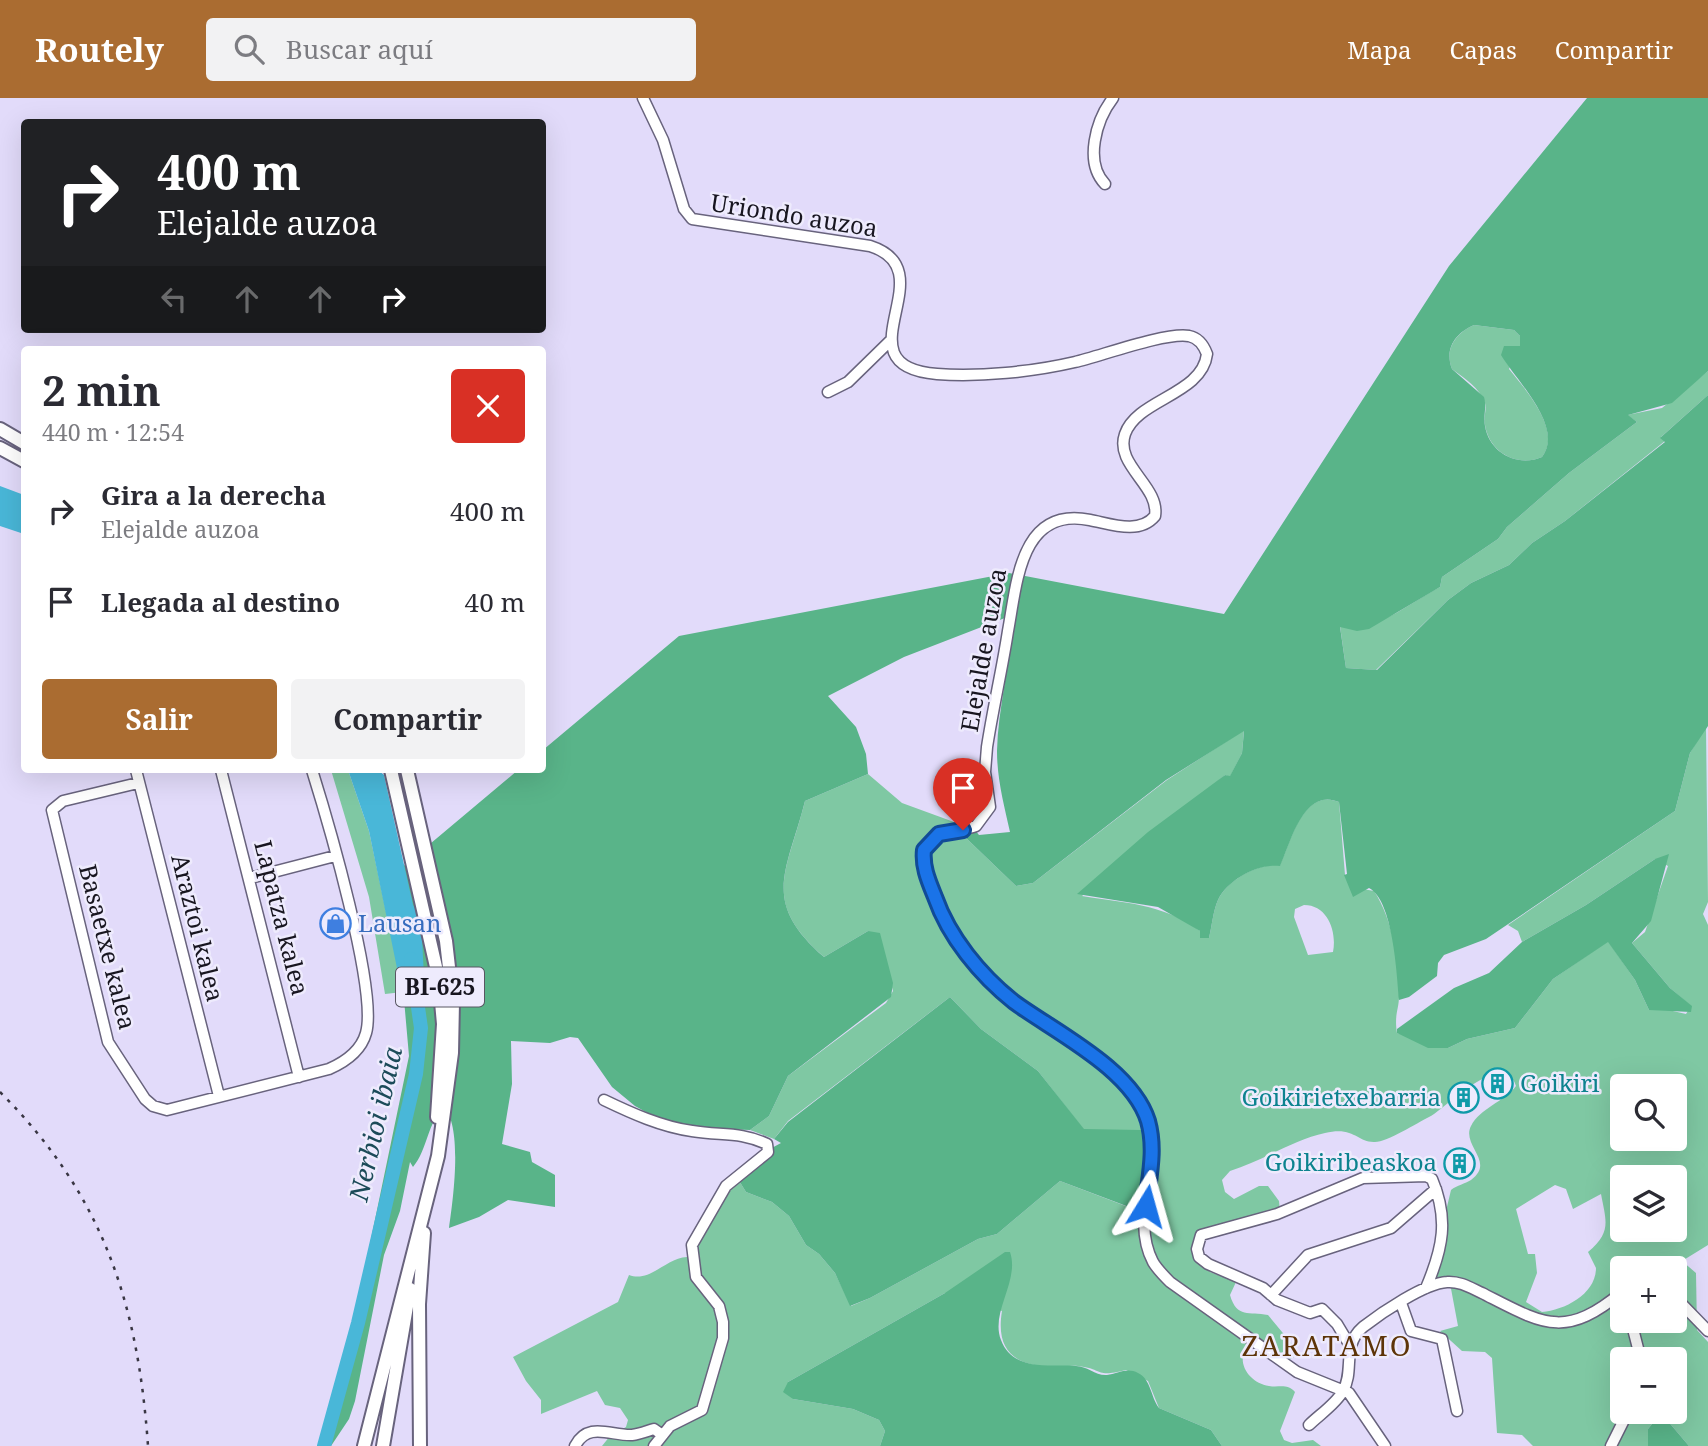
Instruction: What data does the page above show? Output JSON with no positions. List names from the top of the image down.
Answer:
{
  "streets": {
    "main road": ["BI-625"],
    "street": [
      "Uriondo auzoa",
      "Elejalde auzoa",
      "Lapatza kalea",
      "Araztoi kalea",
      "Basaetxe kalea"
    ]
  },
  "crossings": [
    ["Uriondo auzoa", "Elejalde auzoa"],
    ["Araztoi kalea", "Basaetxe kalea"]
  ],
  "districts": ["ZARATAMO"],
  "water": ["Nerbioi ibaia"],
  "places": {
    "shop": ["Lausan"],
    "building": ["Goikiri", "Goikirietxebarria", "Goikiribeaskoa"]
  },
  "page": {
    "header": "Routely",
    "search": "Buscar aquí",
    "nav": ["Mapa", "Capas", "Compartir"],
    "turn": ["400 m", "Elejalde auzoa"],
    "heading": ["2 min", "440 m · 12:54"],
    "list": [
      {
        "name": "Gira a la derecha",
        "note": "Elejalde auzoa",
        "value": "400 m"
      },
      {
        "name": "Llegada al destino",
        "value": "40 m"
      }
    ],
    "buttons": ["Salir", "Compartir"],
    "map_buttons": ["+", "−"]
  }
}
